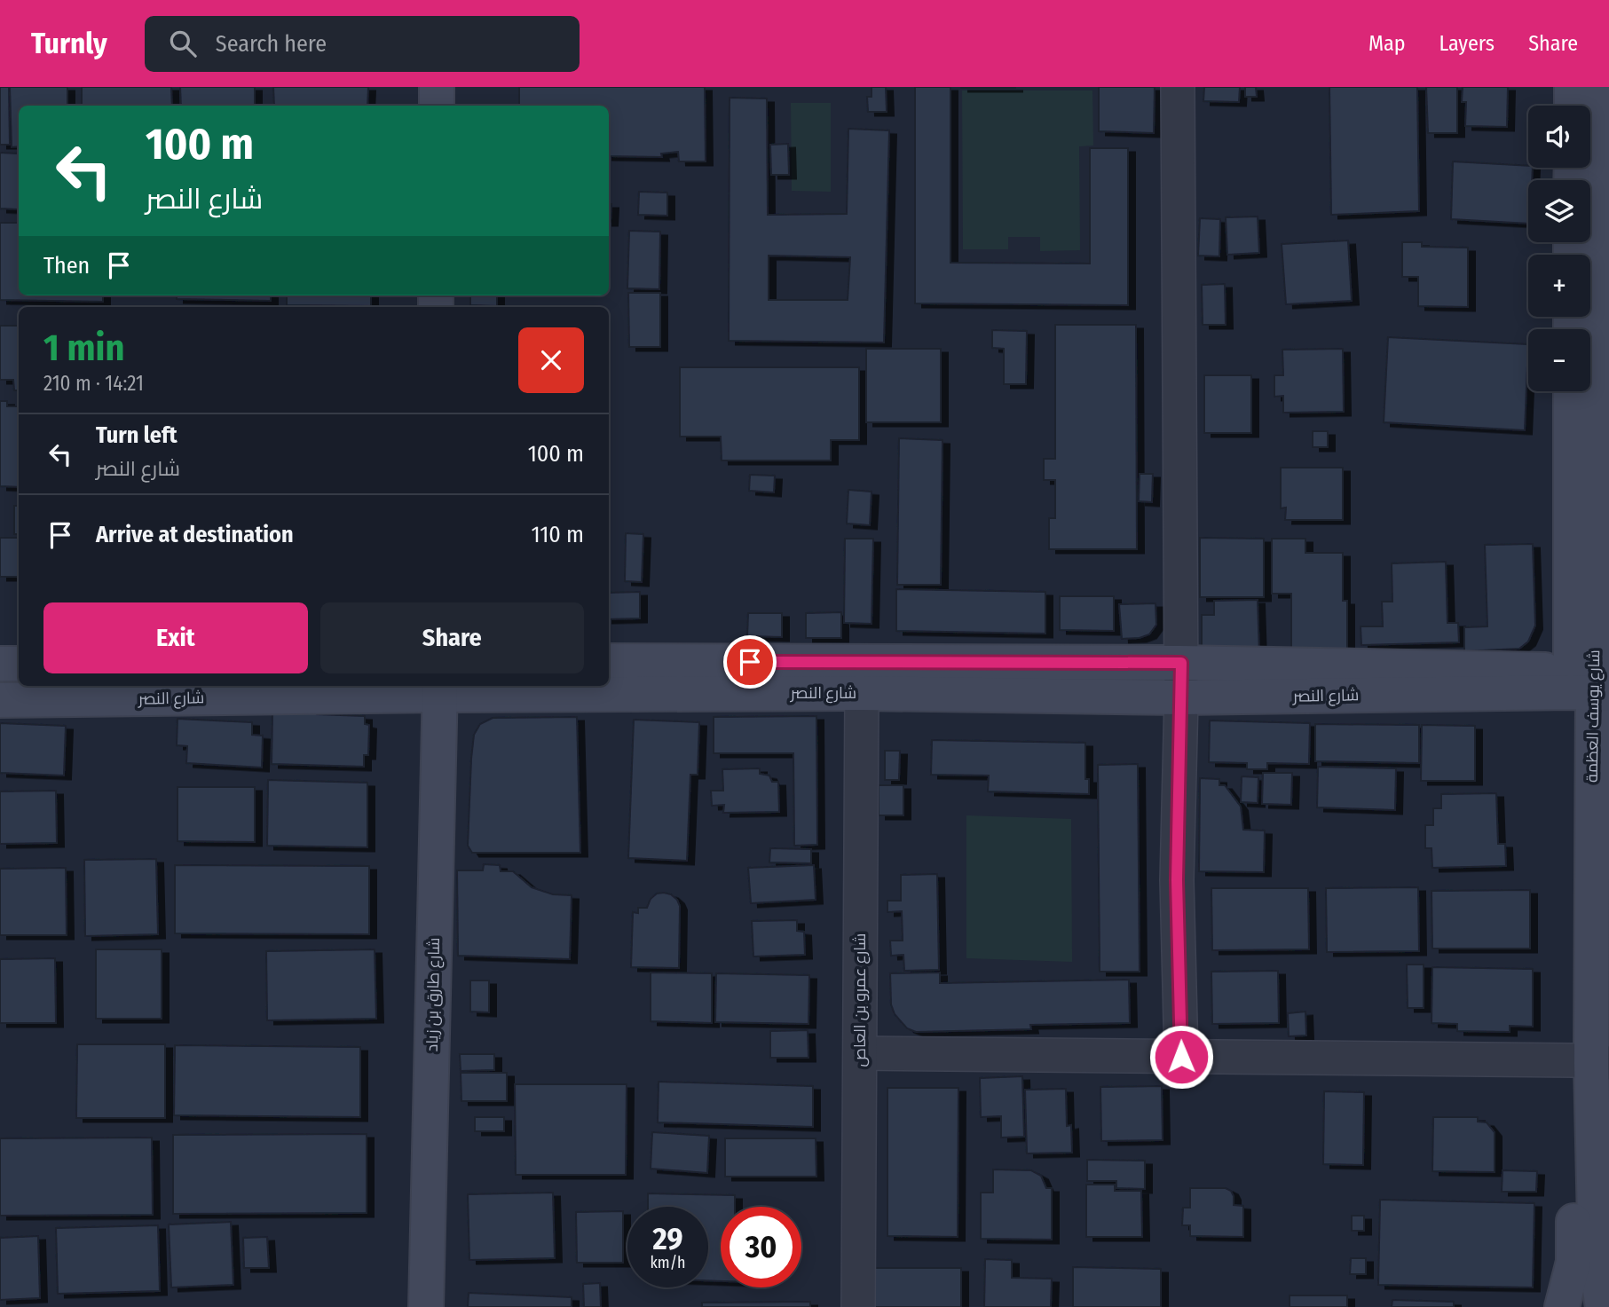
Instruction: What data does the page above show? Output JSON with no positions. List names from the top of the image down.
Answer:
{
  "streets": {
    "main road": ["شارع النصر", "شارع يوسف العظمة", "شارع طارق بن زياد"],
    "street": ["شارع عمرو بن العاص"]
  },
  "crossings": [
    ["شارع النصر", "شارع يوسف العظمة"],
    ["شارع النصر", "شارع طارق بن زياد"],
    ["شارع النصر", "شارع عمرو بن العاص"]
  ],
  "page": {
    "header": "Turnly",
    "search": "Search here",
    "nav": ["Map", "Layers", "Share"],
    "map_buttons": ["+", "−"],
    "turn": ["100 m", "شارع النصر"],
    "then": "Then",
    "heading": ["1 min", "210 m · 14:21"],
    "list": [
      {
        "name": "Turn left",
        "note": "شارع النصر",
        "value": "100 m"
      },
      {
        "name": "Arrive at destination",
        "value": "110 m"
      }
    ],
    "buttons": ["Exit", "Share"],
    "speed": "29 km/h",
    "limit": "30"
  }
}
